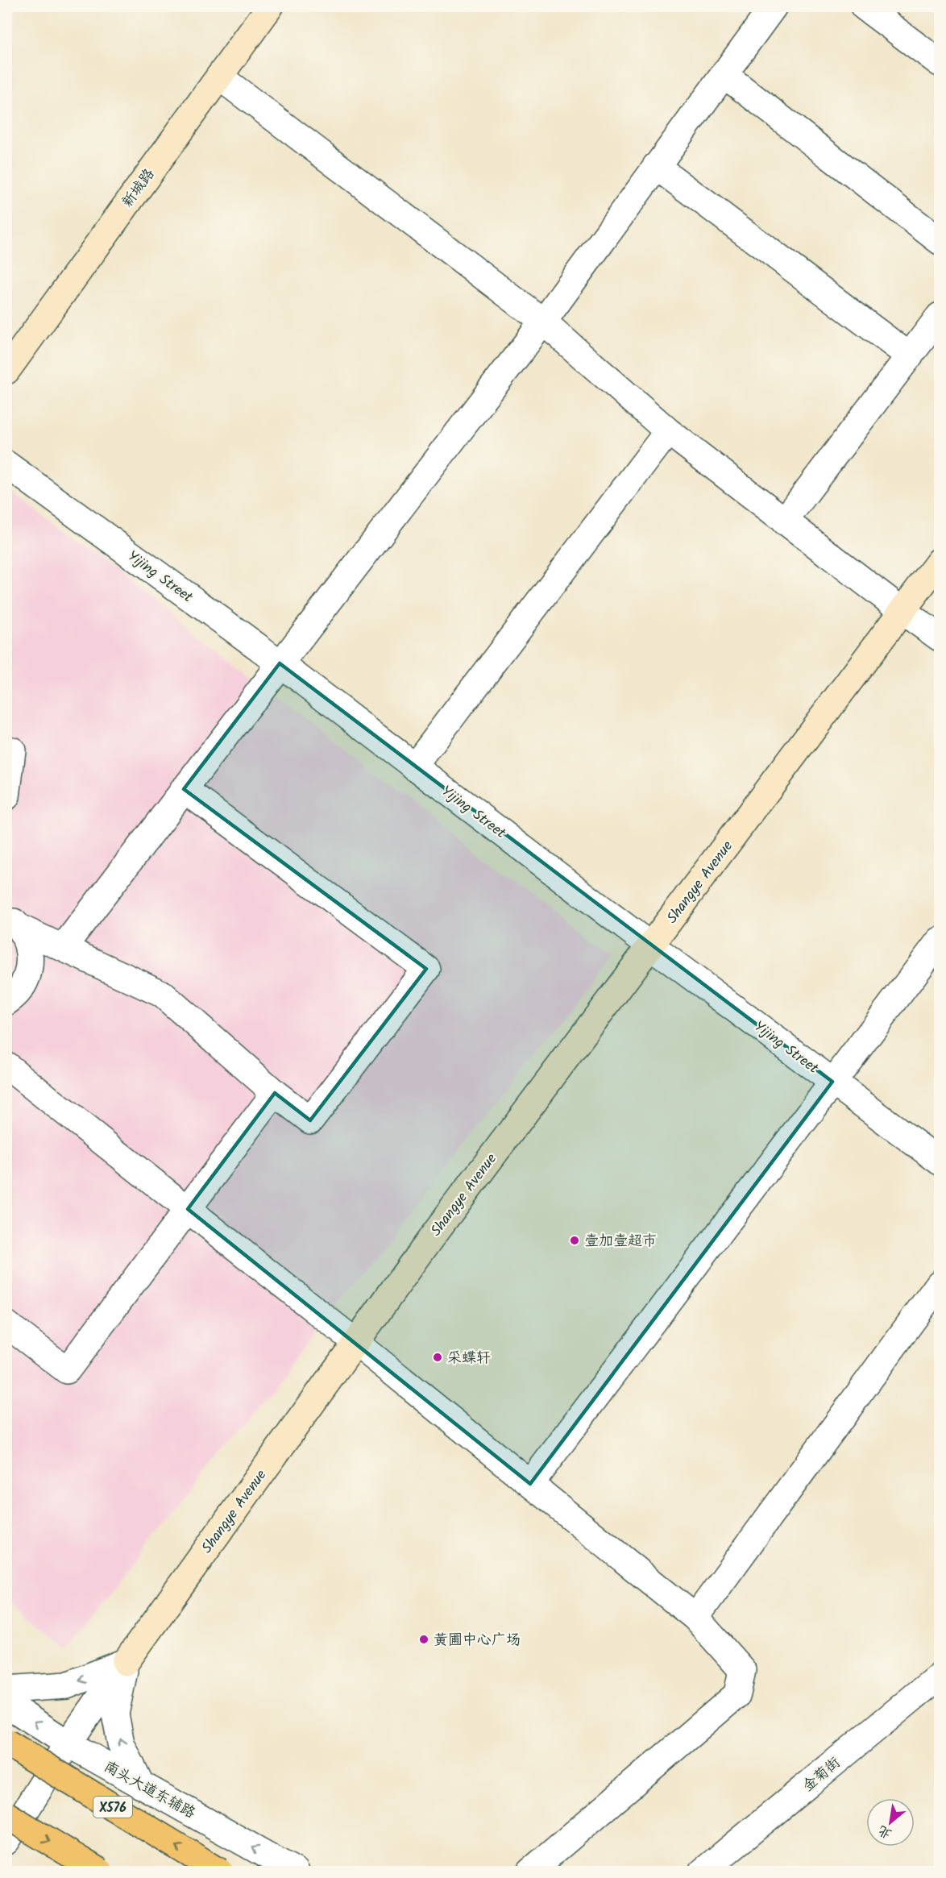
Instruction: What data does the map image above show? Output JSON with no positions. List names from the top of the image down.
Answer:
{
  "streets": {
    "highway": ["X576"],
    "main road": ["新城路", "Shangye Avenue"],
    "street": ["Yijing Street", "金菊街", "南头大道东辅路"]
  },
  "crossings": [
    ["Yijing Street", "Shangye Avenue"],
    ["Shangye Avenue", "南头大道东辅路"]
  ],
  "one_way": ["南头大道东辅路"],
  "places": ["壹加壹超市", "采蝶轩", "黄圃中心广场"],
  "north": "bottom left"
}
